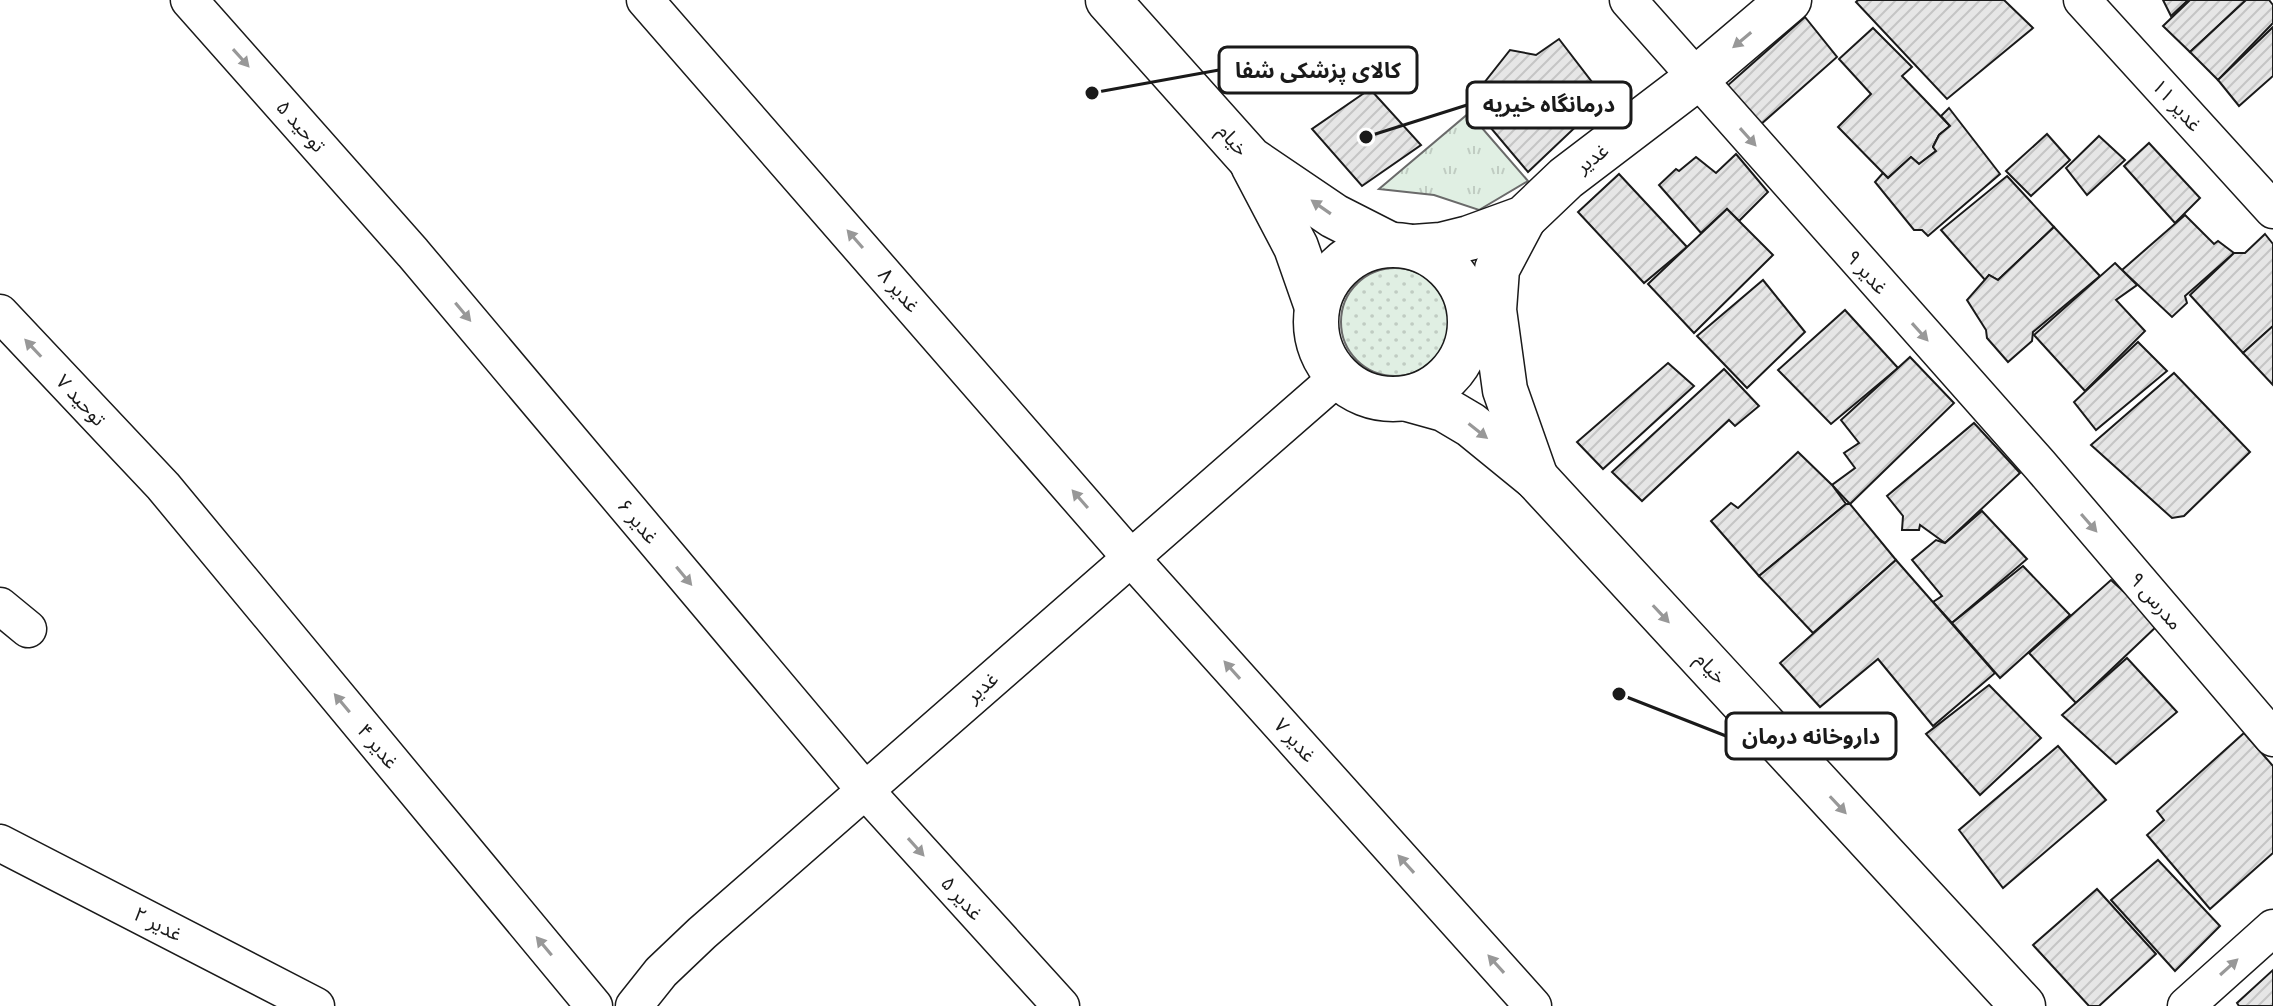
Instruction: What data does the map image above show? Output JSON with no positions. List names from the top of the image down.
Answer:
{
  "streets": {
    "main road": ["خیام", "غدیر"],
    "street": [
      "غدیر ۱۱",
      "توحید ۵",
      "غدیر ۹",
      "غدیر ۸",
      "توحید ۷",
      "غدیر ۶",
      "مدرس ۹",
      "غدیر ۷",
      "غدیر ۴",
      "غدیر ۵",
      "غدیر ۲"
    ]
  },
  "crossings": [
    ["توحید ۵", "غدیر ۶"],
    ["خیام", "غدیر"],
    ["غدیر", "غدیر ۹"],
    ["غدیر", "غدیر ۸"],
    ["غدیر", "غدیر ۶"],
    ["غدیر", "غدیر ۷"],
    ["غدیر", "غدیر ۵"],
    ["غدیر ۹", "مدرس ۹"],
    ["غدیر ۸", "غدیر ۷"],
    ["توحید ۷", "غدیر ۴"],
    ["غدیر ۶", "غدیر ۵"]
  ],
  "one_way": [
    "توحید ۵",
    "غدیر ۹",
    "غدیر ۸",
    "توحید ۷",
    "غدیر ۶",
    "مدرس ۹",
    "غدیر ۷",
    "غدیر ۴",
    "غدیر ۵"
  ],
  "places": ["کالای پزشکی شفا", "درمانگاه خیریه", "داروخانه درمان"]
}
